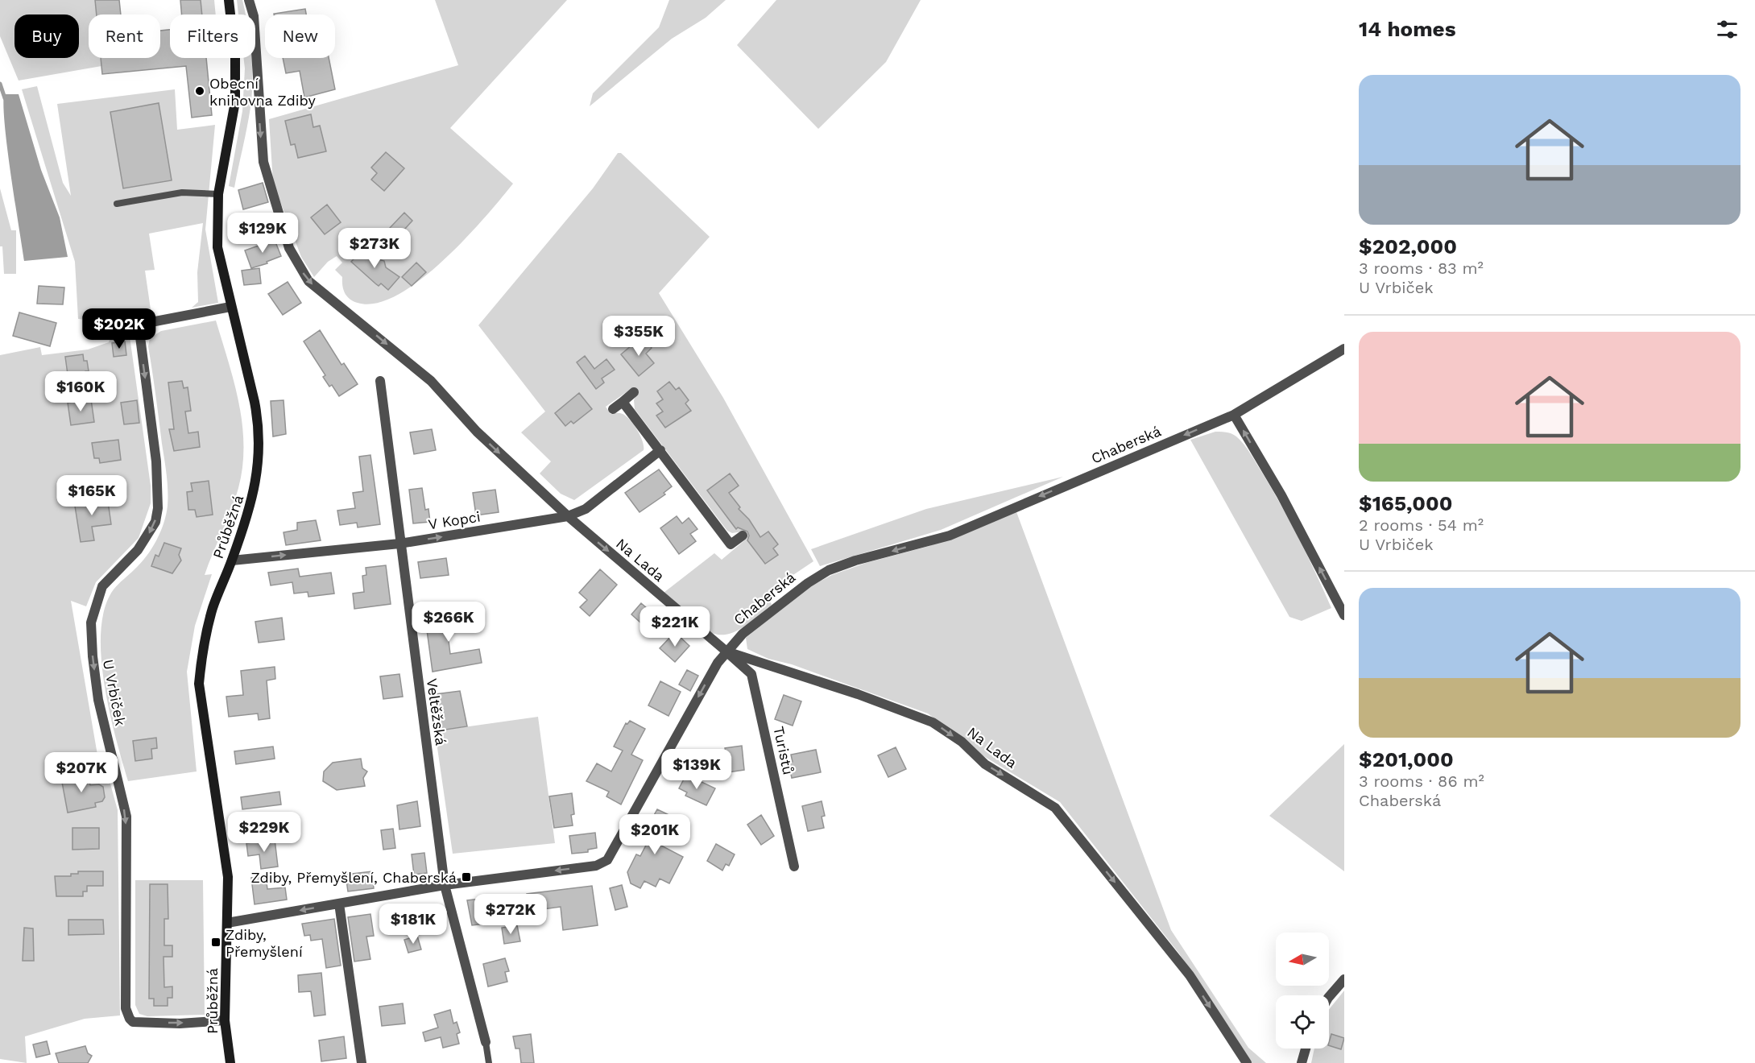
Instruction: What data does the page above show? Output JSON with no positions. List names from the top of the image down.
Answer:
{
  "streets": {
    "street": [
      "Chaberská",
      "V Kopci",
      "Průběžná",
      "Na Lada",
      "U Vrbiček",
      "Veltěžská",
      "Turistů"
    ]
  },
  "crossings": [
    ["Chaberská", "Průběžná"],
    ["Chaberská", "Na Lada"],
    ["Chaberská", "Veltěžská"],
    ["Chaberská", "Turistů"],
    ["V Kopci", "Průběžná"],
    ["V Kopci", "Na Lada"],
    ["V Kopci", "Veltěžská"],
    ["Průběžná", "U Vrbiček"],
    ["Na Lada", "Turistů"]
  ],
  "one_way": ["Chaberská", "V Kopci", "Na Lada"],
  "places": {
    "other": ["Obecní knihovna Zdiby"],
    "transit": ["Zdiby, Přemyšlení, Chaberská", "Zdiby, Přemyšlení"]
  },
  "north": "left",
  "page": {
    "heading": "14 homes",
    "chip": [
      "Buy",
      "Rent",
      "Filters",
      "New"
    ],
    "list": [
      {
        "name": "$202,000",
        "note": "3 rooms · 83 m² · U Vrbiček"
      },
      {
        "name": "$165,000",
        "note": "2 rooms · 54 m² · U Vrbiček"
      },
      {
        "name": "$201,000",
        "note": "3 rooms · 86 m² · Chaberská"
      }
    ],
    "price": [
      "$129K",
      "$273K",
      "$202K",
      "$355K",
      "$160K",
      "$165K",
      "$266K",
      "$221K",
      "$139K",
      "$207K",
      "$229K",
      "$201K",
      "$272K",
      "$181K"
    ]
  }
}
